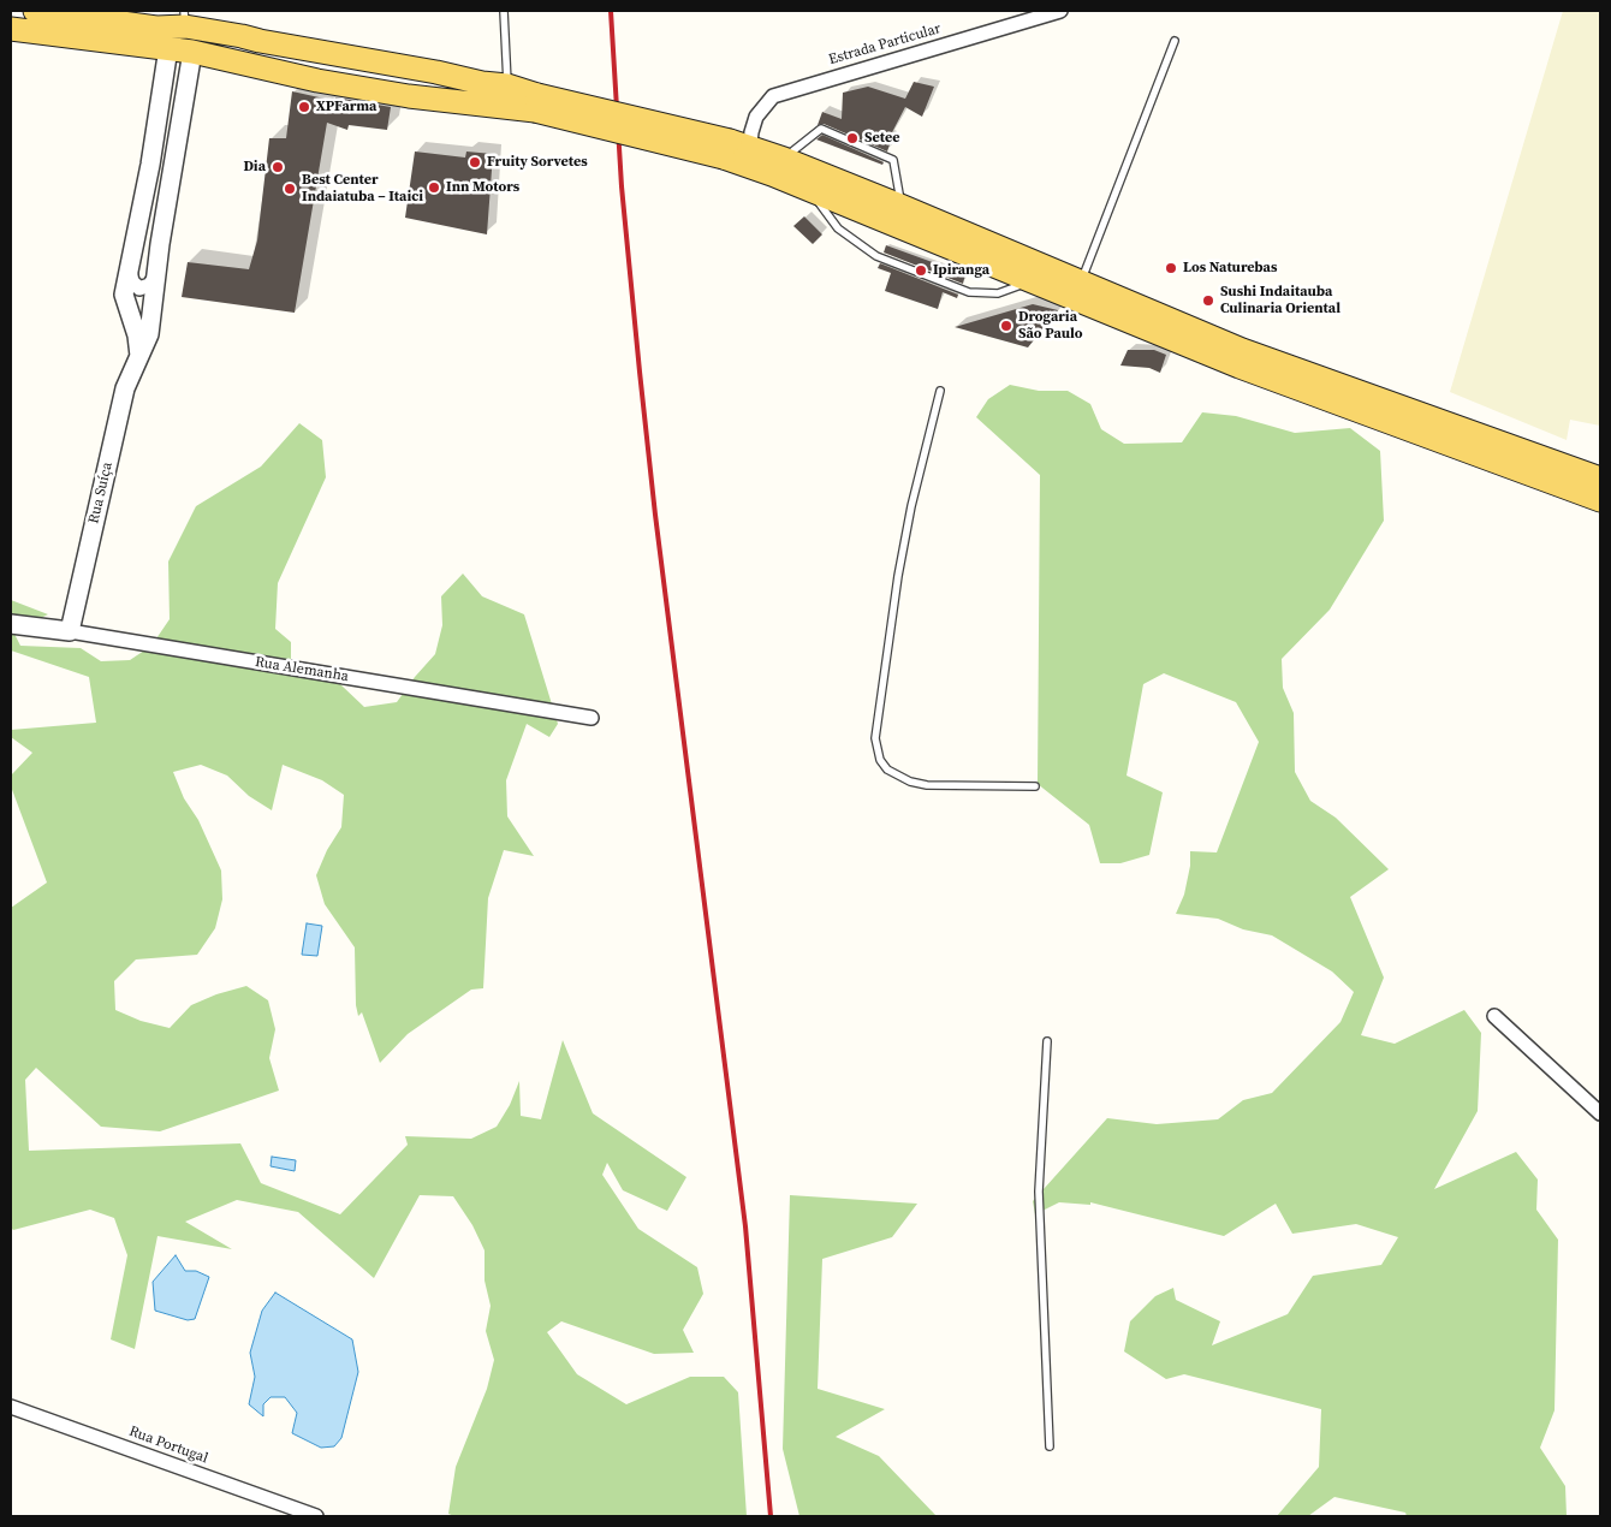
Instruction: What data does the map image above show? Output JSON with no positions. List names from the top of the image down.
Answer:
{
  "streets": {
    "street": [
      "Estrada Particular",
      "Rua Suíça",
      "Rua Alemanha",
      "Rua Portugal"
    ]
  },
  "crossings": [
    ["Rua Suíça", "Rua Alemanha"]
  ],
  "places": [
    "XPFarma",
    "Setee",
    "Fruity Sorvetes",
    "Dia",
    "Inn Motors",
    "Best Center Indaiatuba – Itaici",
    "Los Naturebas",
    "Ipiranga",
    "Sushi Indaitauba Culinaria Oriental",
    "Drogaria São Paulo"
  ]
}
